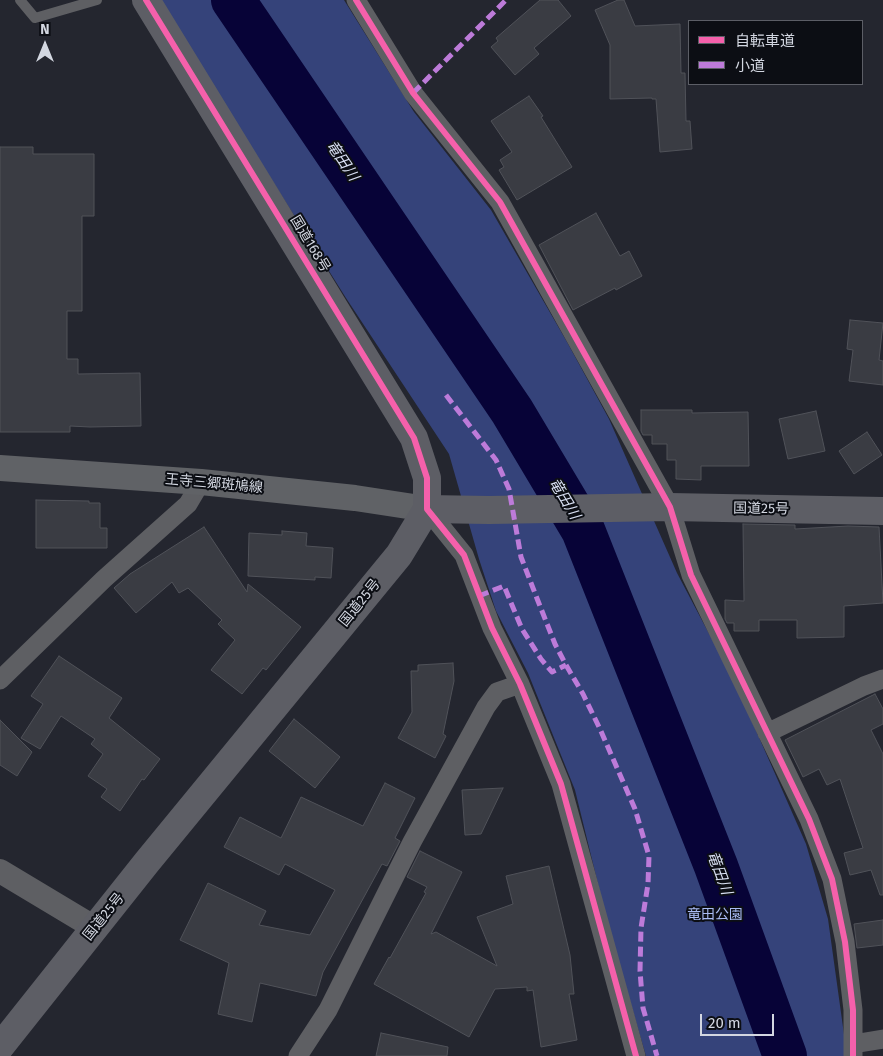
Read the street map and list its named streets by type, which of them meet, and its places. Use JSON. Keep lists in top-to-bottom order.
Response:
{
  "streets": {
    "highway": ["国道168号", "国道25号"],
    "main road": ["王寺三郷斑鳩線"]
  },
  "crossings": [
    ["国道168号", "王寺三郷斑鳩線"],
    ["国道168号", "国道25号"],
    ["王寺三郷斑鳩線", "国道25号"]
  ],
  "water": ["竜田川"],
  "parks": ["竜田公園"],
  "legend": ["自転車道", "小道"],
  "scale_bar": "20 m",
  "north": "top"
}
